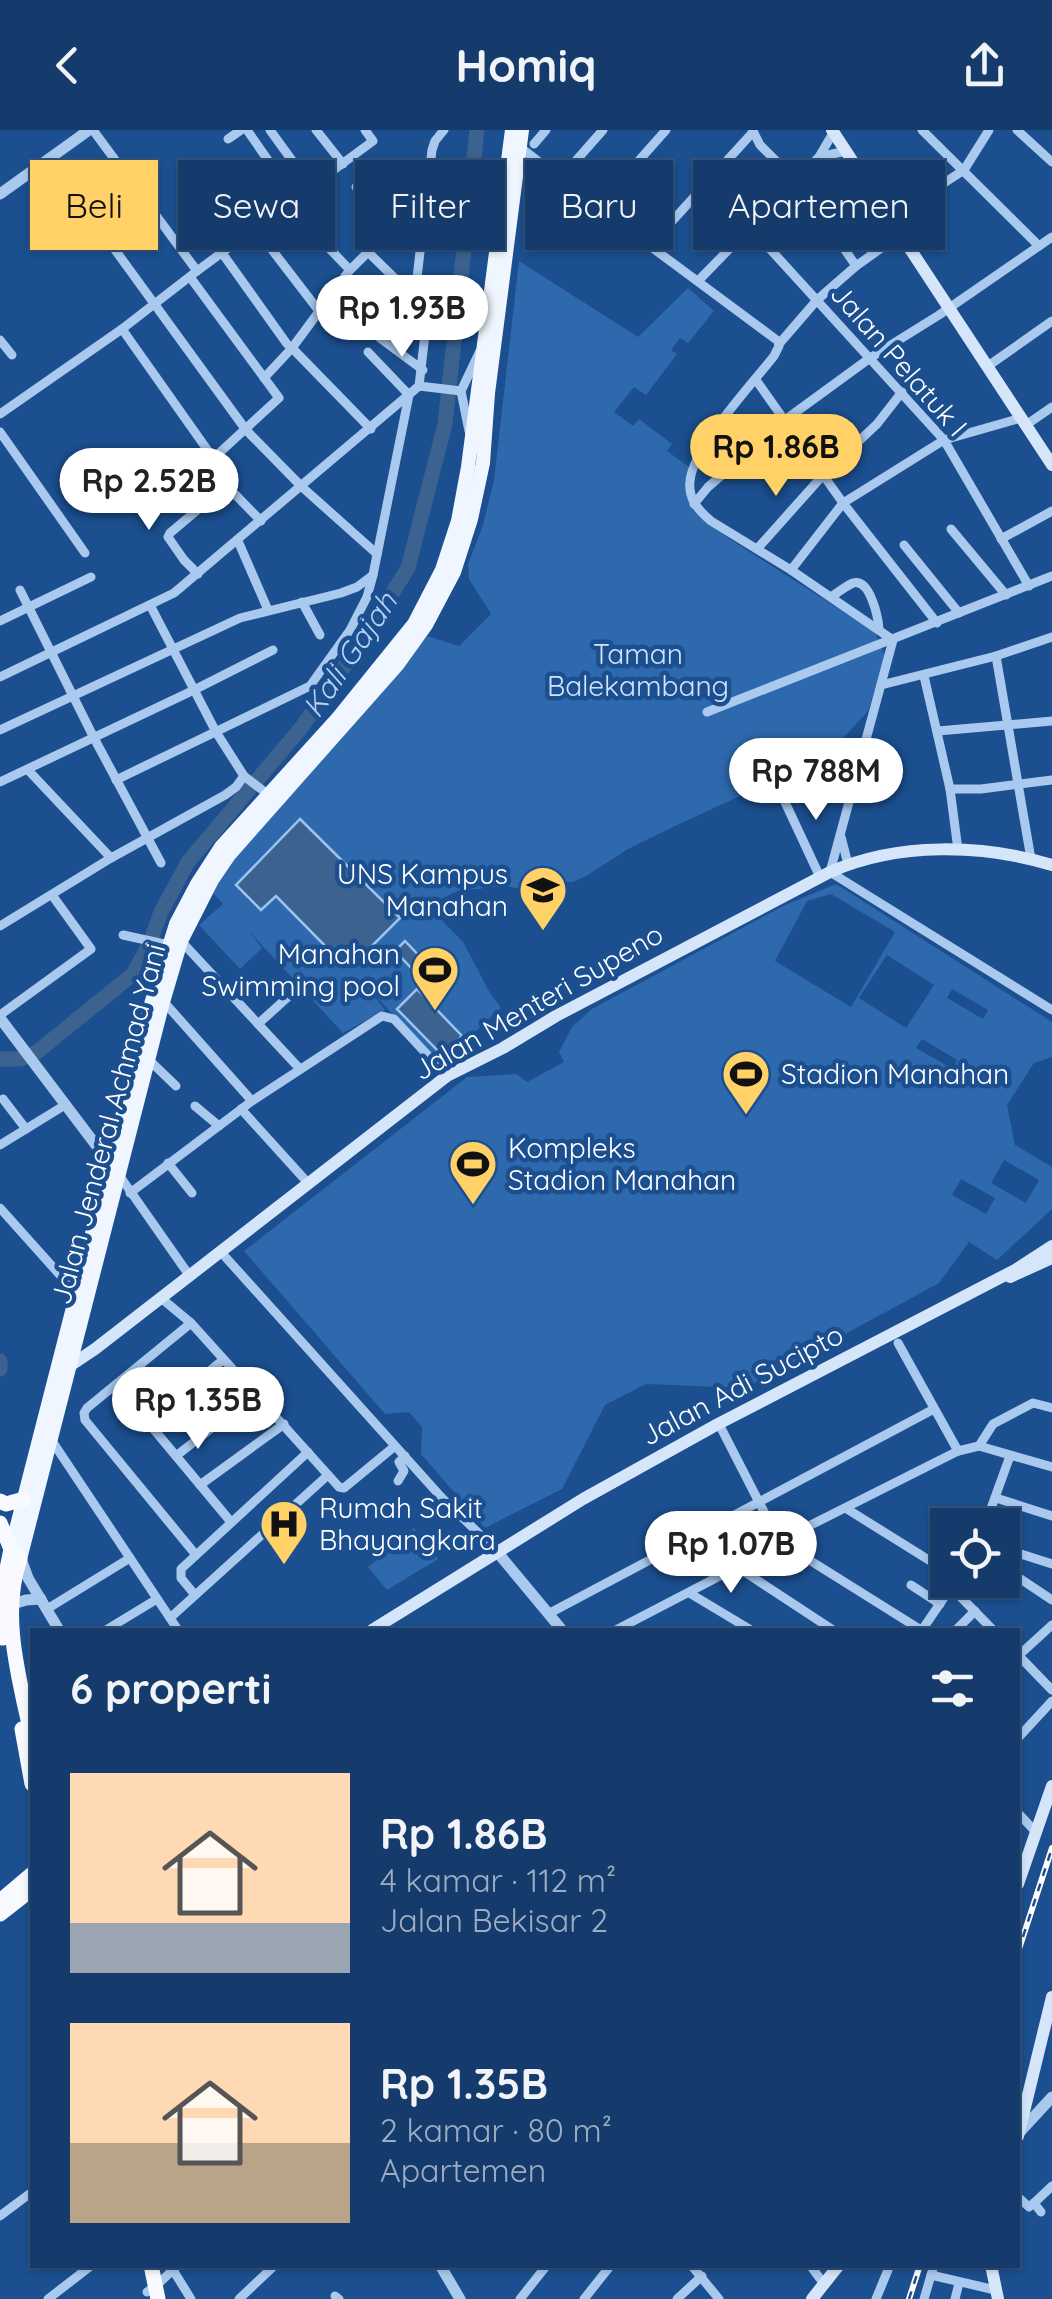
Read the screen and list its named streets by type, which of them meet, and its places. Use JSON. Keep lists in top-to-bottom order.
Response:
{
  "streets": {
    "highway": ["Jalan Jenderal Achmad Yani"],
    "main road": ["Jalan Menteri Supeno", "Jalan Adi Sucipto"],
    "street": ["Jalan Pelatuk I"]
  },
  "crossings": [
    ["Jalan Menteri Supeno", "Jalan Jenderal Achmad Yani"]
  ],
  "water": ["Kali Gajah"],
  "parks": ["Taman Balekambang"],
  "places": {
    "school or university": ["UNS Kampus Manahan"],
    "sports": ["Manahan Swimming pool", "Stadion Manahan", "Kompleks Stadion Manahan"],
    "hospital": ["Rumah Sakit Bhayangkara"]
  },
  "page": {
    "header": "Homiq",
    "chip": [
      "Beli",
      "Sewa",
      "Filter",
      "Baru",
      "Apartemen"
    ],
    "price": [
      "Rp 1.93B",
      "Rp 1.86B",
      "Rp 2.52B",
      "Rp 788M",
      "Rp 1.35B",
      "Rp 1.07B"
    ],
    "heading": "6 properti",
    "list": [
      {
        "name": "Rp 1.86B",
        "note": "4 kamar · 112 m² · Jalan Bekisar 2"
      },
      {
        "name": "Rp 1.35B",
        "note": "2 kamar · 80 m² · Apartemen"
      }
    ]
  }
}
